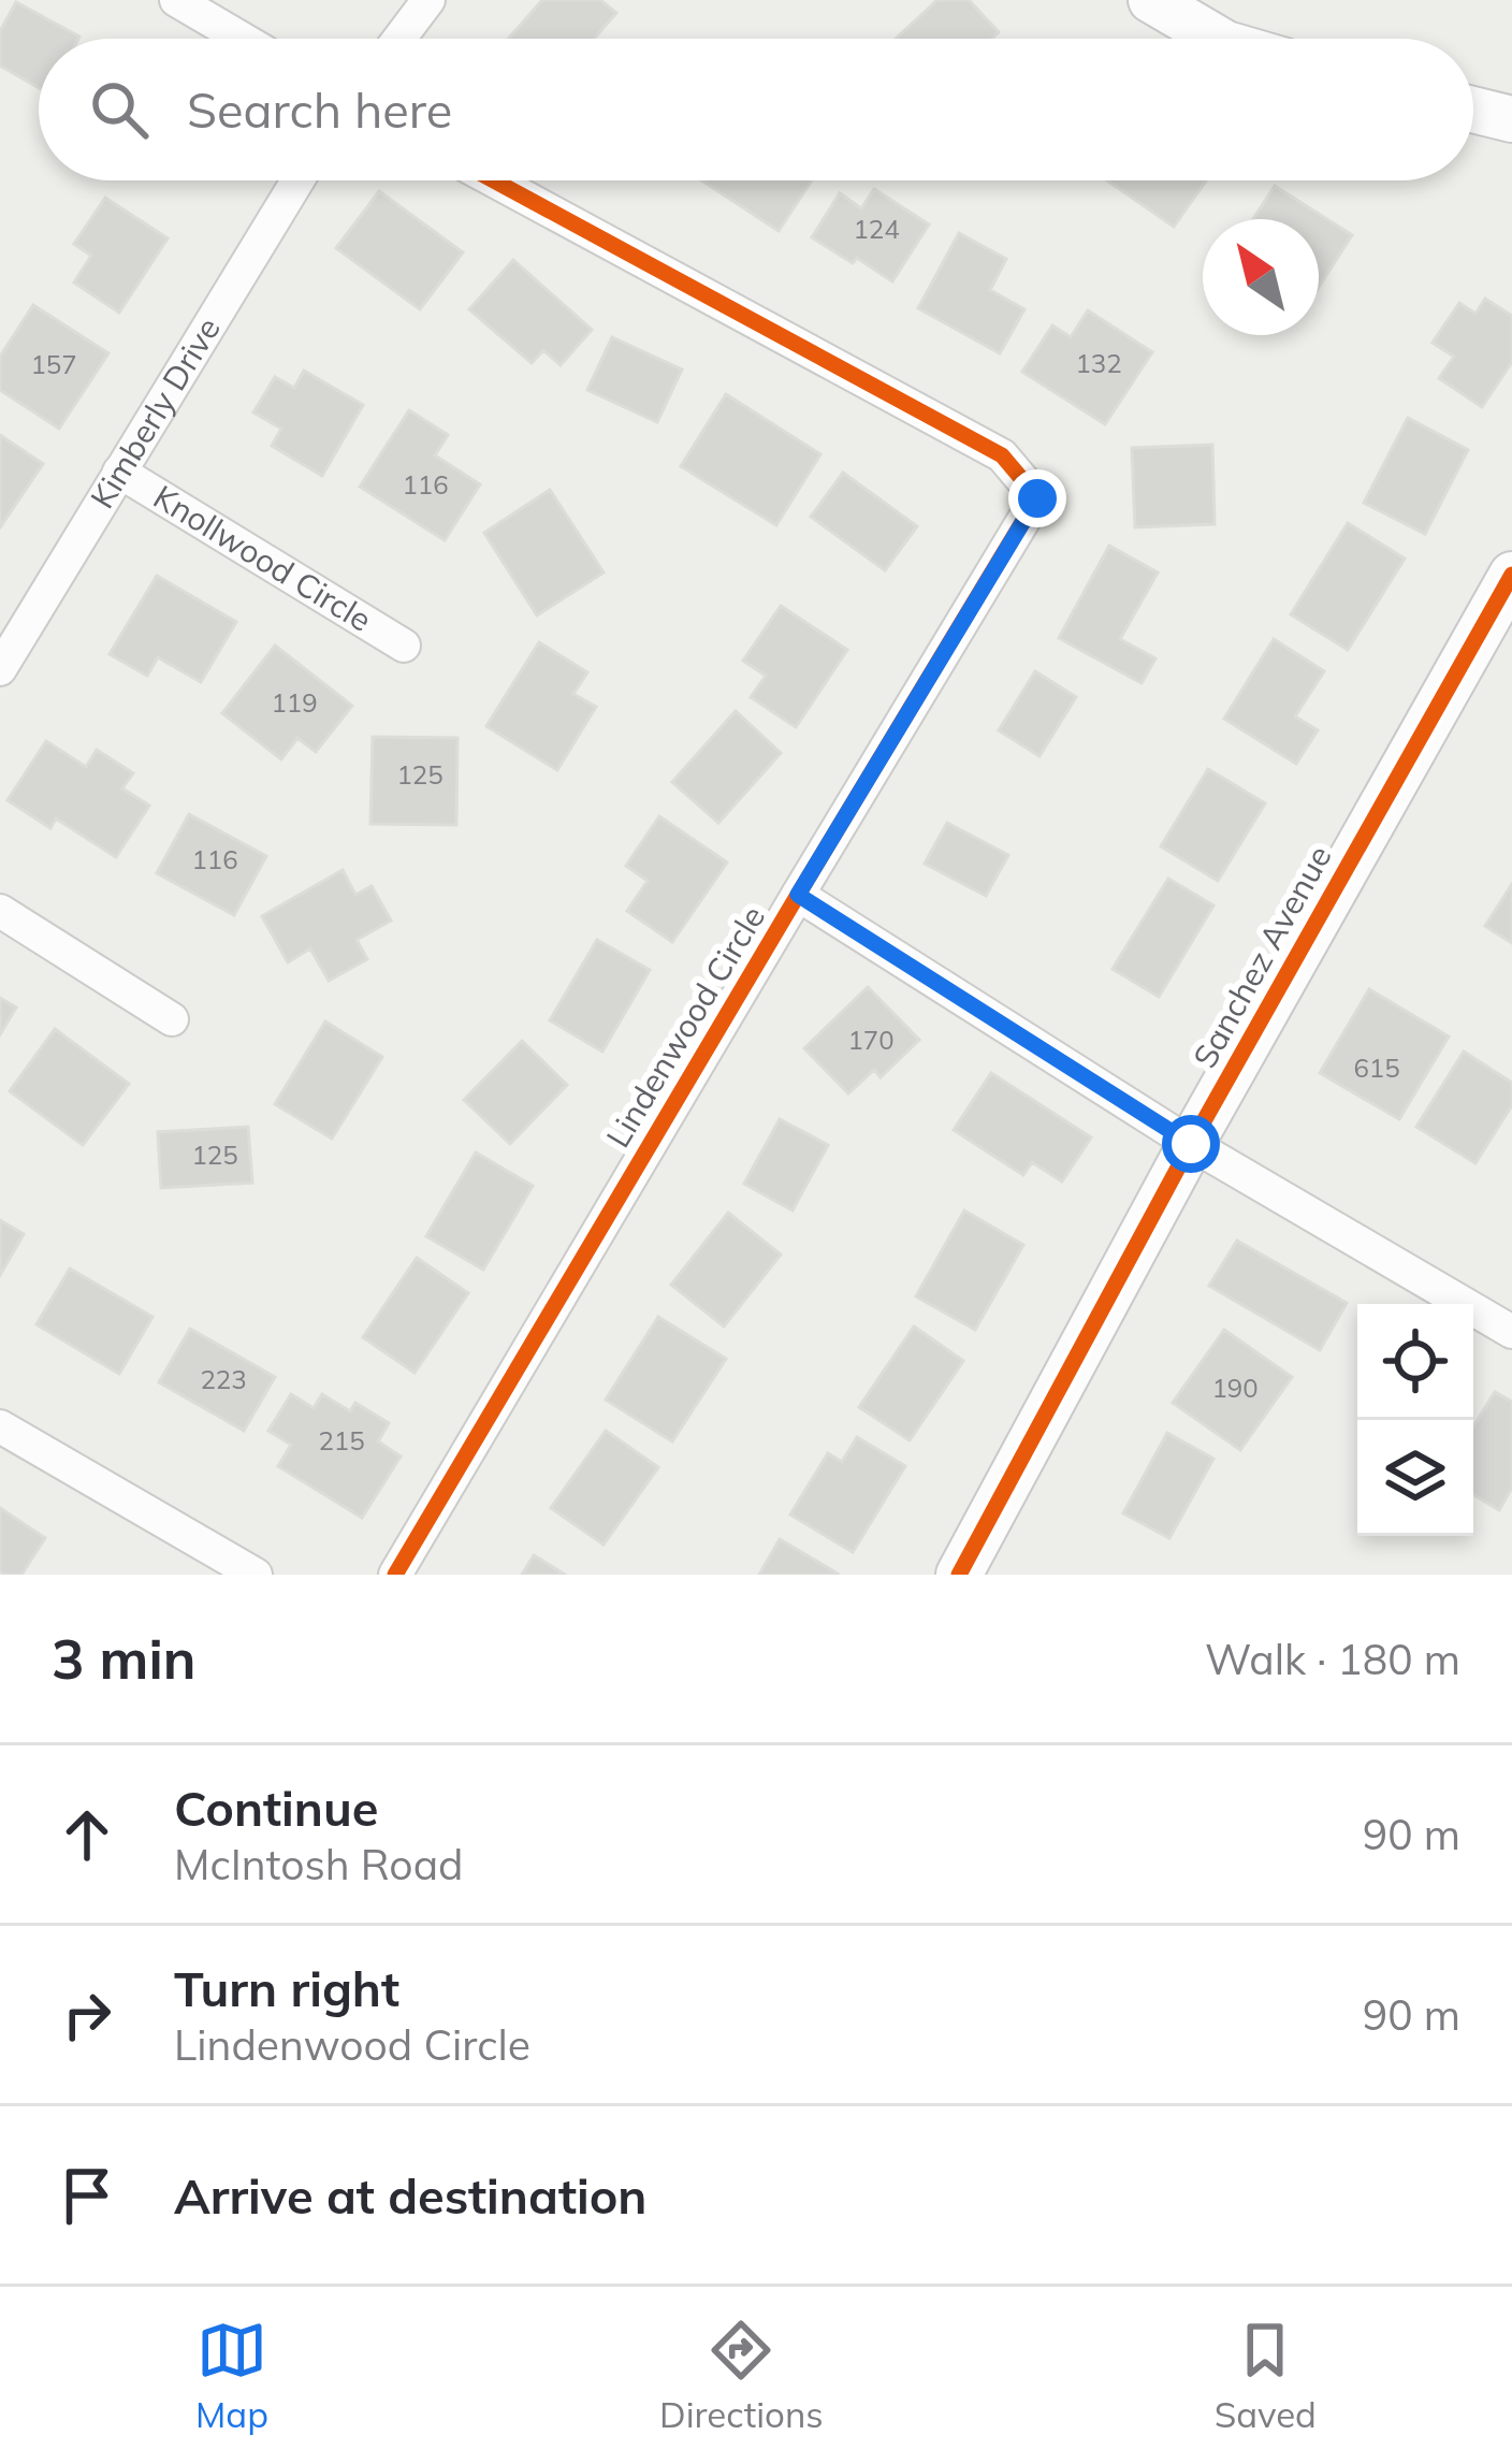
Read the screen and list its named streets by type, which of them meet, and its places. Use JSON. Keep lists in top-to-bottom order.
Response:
{
  "streets": {
    "street": [
      "Kimberly Drive",
      "Knollwood Circle",
      "Sanchez Avenue",
      "Lindenwood Circle"
    ]
  },
  "crossings": [
    ["Kimberly Drive", "Knollwood Circle"]
  ],
  "house_numbers": [
    "124",
    "132",
    "157",
    "116",
    "119",
    "125",
    "116",
    "170",
    "615",
    "125",
    "223",
    "190",
    "215"
  ],
  "north": "top left",
  "page": {
    "search": "Search here",
    "heading": ["3 min", "Walk · 180 m"],
    "list": [
      ["Continue", "McIntosh Road", "90 m"],
      ["Turn right", "Lindenwood Circle", "90 m"],
      "Arrive at destination"
    ],
    "nav": ["Map", "Directions", "Saved"]
  }
}
